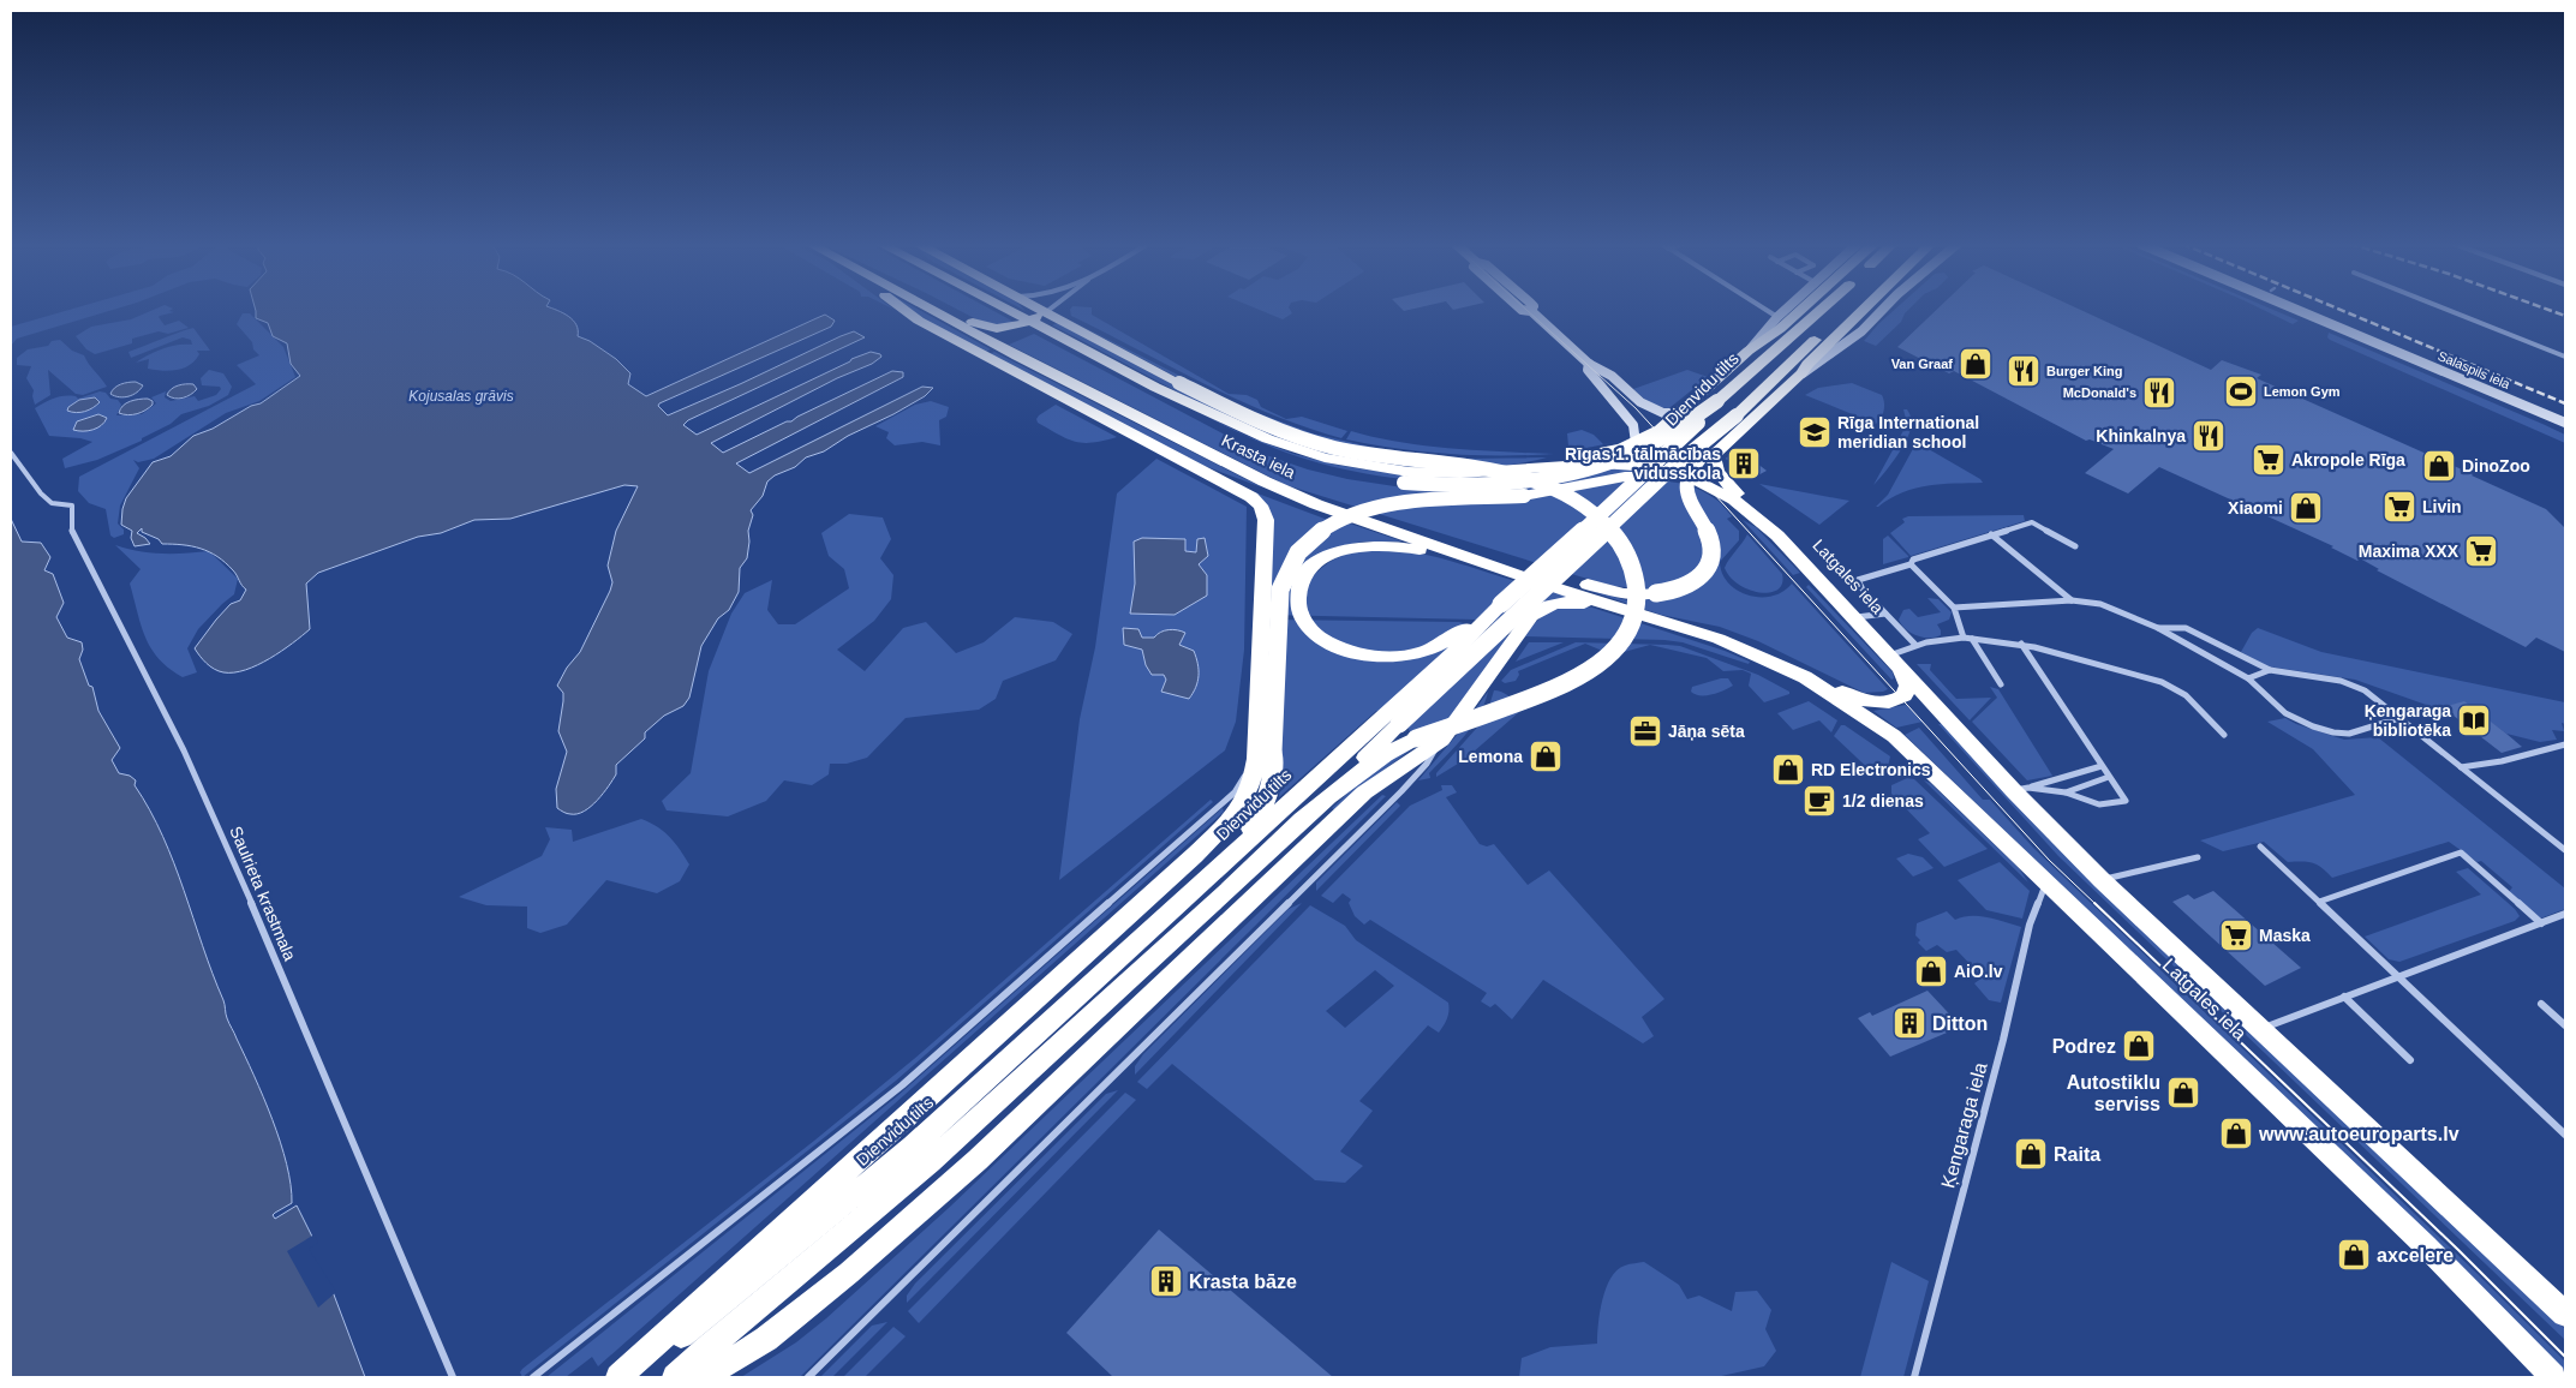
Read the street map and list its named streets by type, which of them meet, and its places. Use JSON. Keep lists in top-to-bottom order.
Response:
{
  "streets": {
    "highway": ["Dienvidu tilts", "Krasta iela", "Latgales iela"],
    "street": ["Salaspils iela", "Saulrieta krastmala", "Ķengaraga iela"]
  },
  "crossings": [
    ["Krasta iela", "Latgales iela"],
    ["Latgales iela", "Ķengaraga iela"]
  ],
  "water": ["Kojusalas grāvis"],
  "places": {
    "shop": [
      "Van Graaf",
      "DinoZoo",
      "Xiaomi",
      "Lemona",
      "RD Electronics",
      "AiO.lv",
      "Podrez",
      "Autostiklu serviss",
      "www.autoeuroparts.lv",
      "Raita",
      "axcelere"
    ],
    "restaurant": ["Burger King", "McDonald's", "Khinkalnya"],
    "sports": ["Lemon Gym"],
    "school or university": ["Rīga International meridian school"],
    "supermarket": [
      "Akropole Rīga",
      "Livin",
      "Maxima XXX",
      "Maska"
    ],
    "building": ["Rīgas 1. tālmācības vidusskola", "Ditton", "Krasta bāze"],
    "library": ["Ķengaraga bibliotēka"],
    "office": ["Jāņa sēta"],
    "cafe": ["1/2 dienas"]
  }
}
